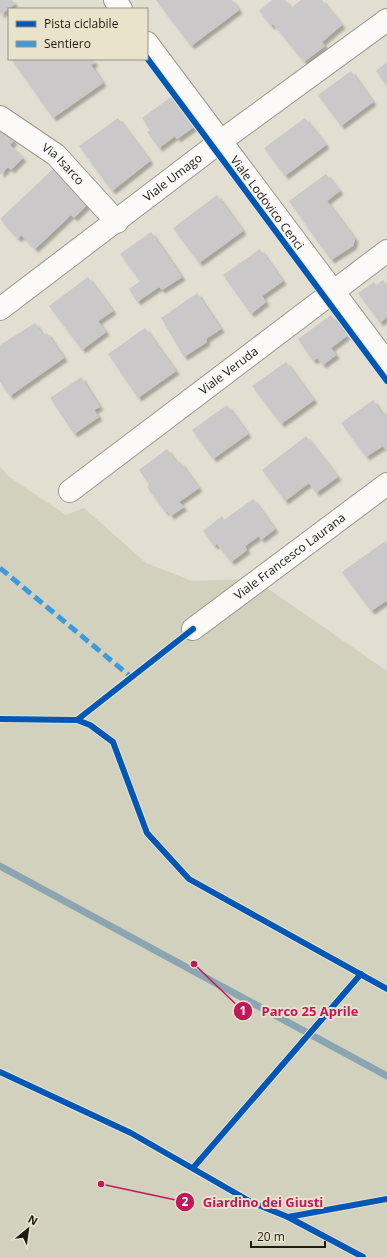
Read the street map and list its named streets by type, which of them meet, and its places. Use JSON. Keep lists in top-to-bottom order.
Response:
{
  "streets": {
    "street": [
      "Via Isarco",
      "Viale Umago",
      "Viale Lodovico Cenci",
      "Viale Veruda",
      "Viale Francesco Laurana"
    ]
  },
  "crossings": [
    ["Via Isarco", "Viale Umago"],
    ["Viale Umago", "Viale Lodovico Cenci"],
    ["Viale Lodovico Cenci", "Viale Veruda"]
  ],
  "places": ["Parco 25 Aprile", "Giardino dei Giusti"],
  "legend": ["Pista ciclabile", "Sentiero"],
  "scale_bar": "20 m",
  "north": "top right"
}
